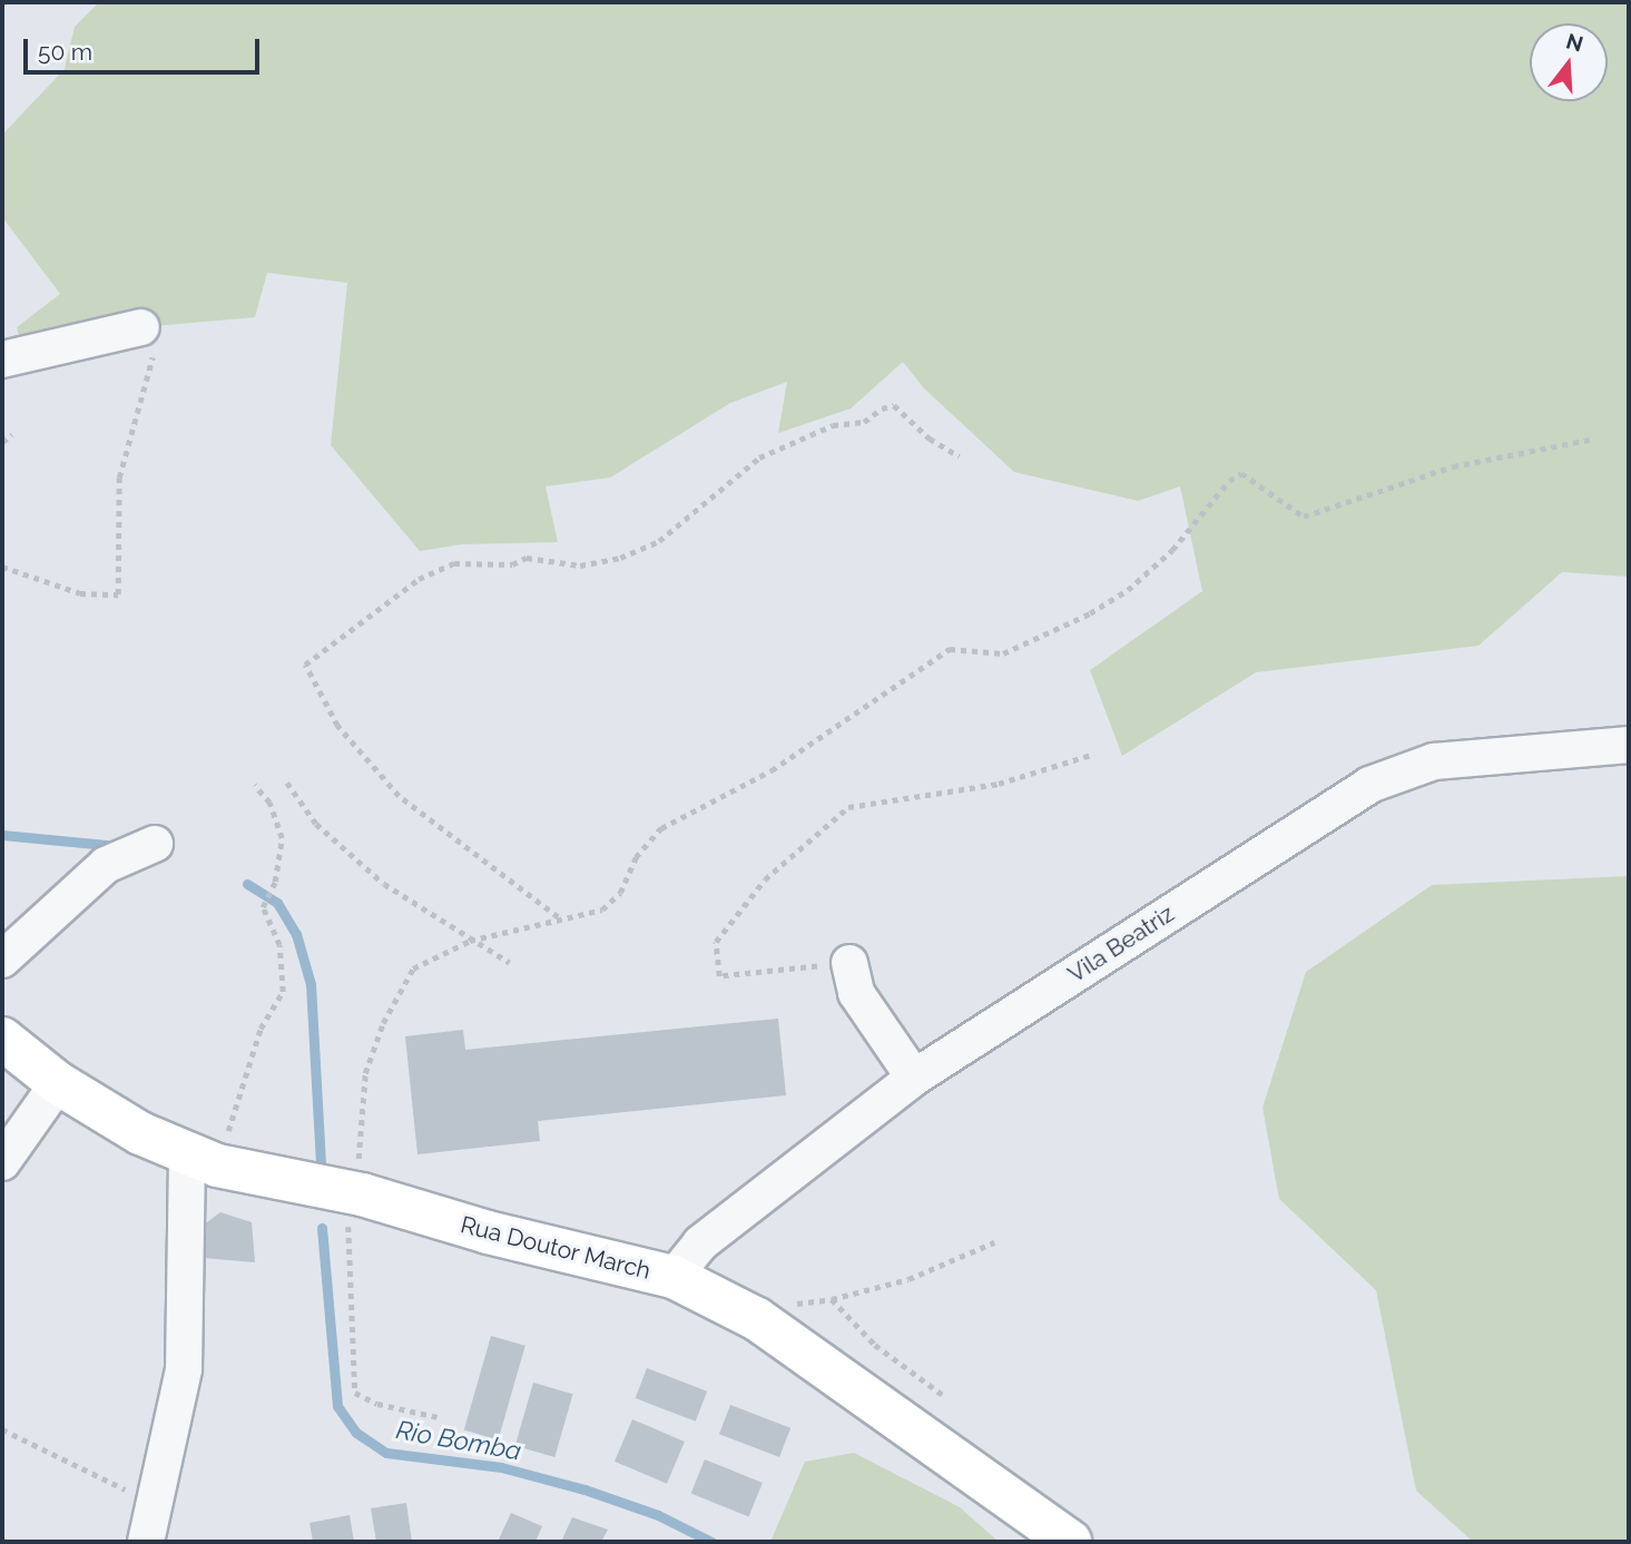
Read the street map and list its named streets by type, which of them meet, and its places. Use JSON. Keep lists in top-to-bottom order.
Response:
{
  "streets": {
    "main road": ["Rua Doutor March"],
    "street": ["Vila Beatriz"]
  },
  "crossings": [
    ["Vila Beatriz", "Rua Doutor March"]
  ],
  "water": ["Rio Bomba"],
  "scale_bar": "50 m",
  "north": "top"
}
